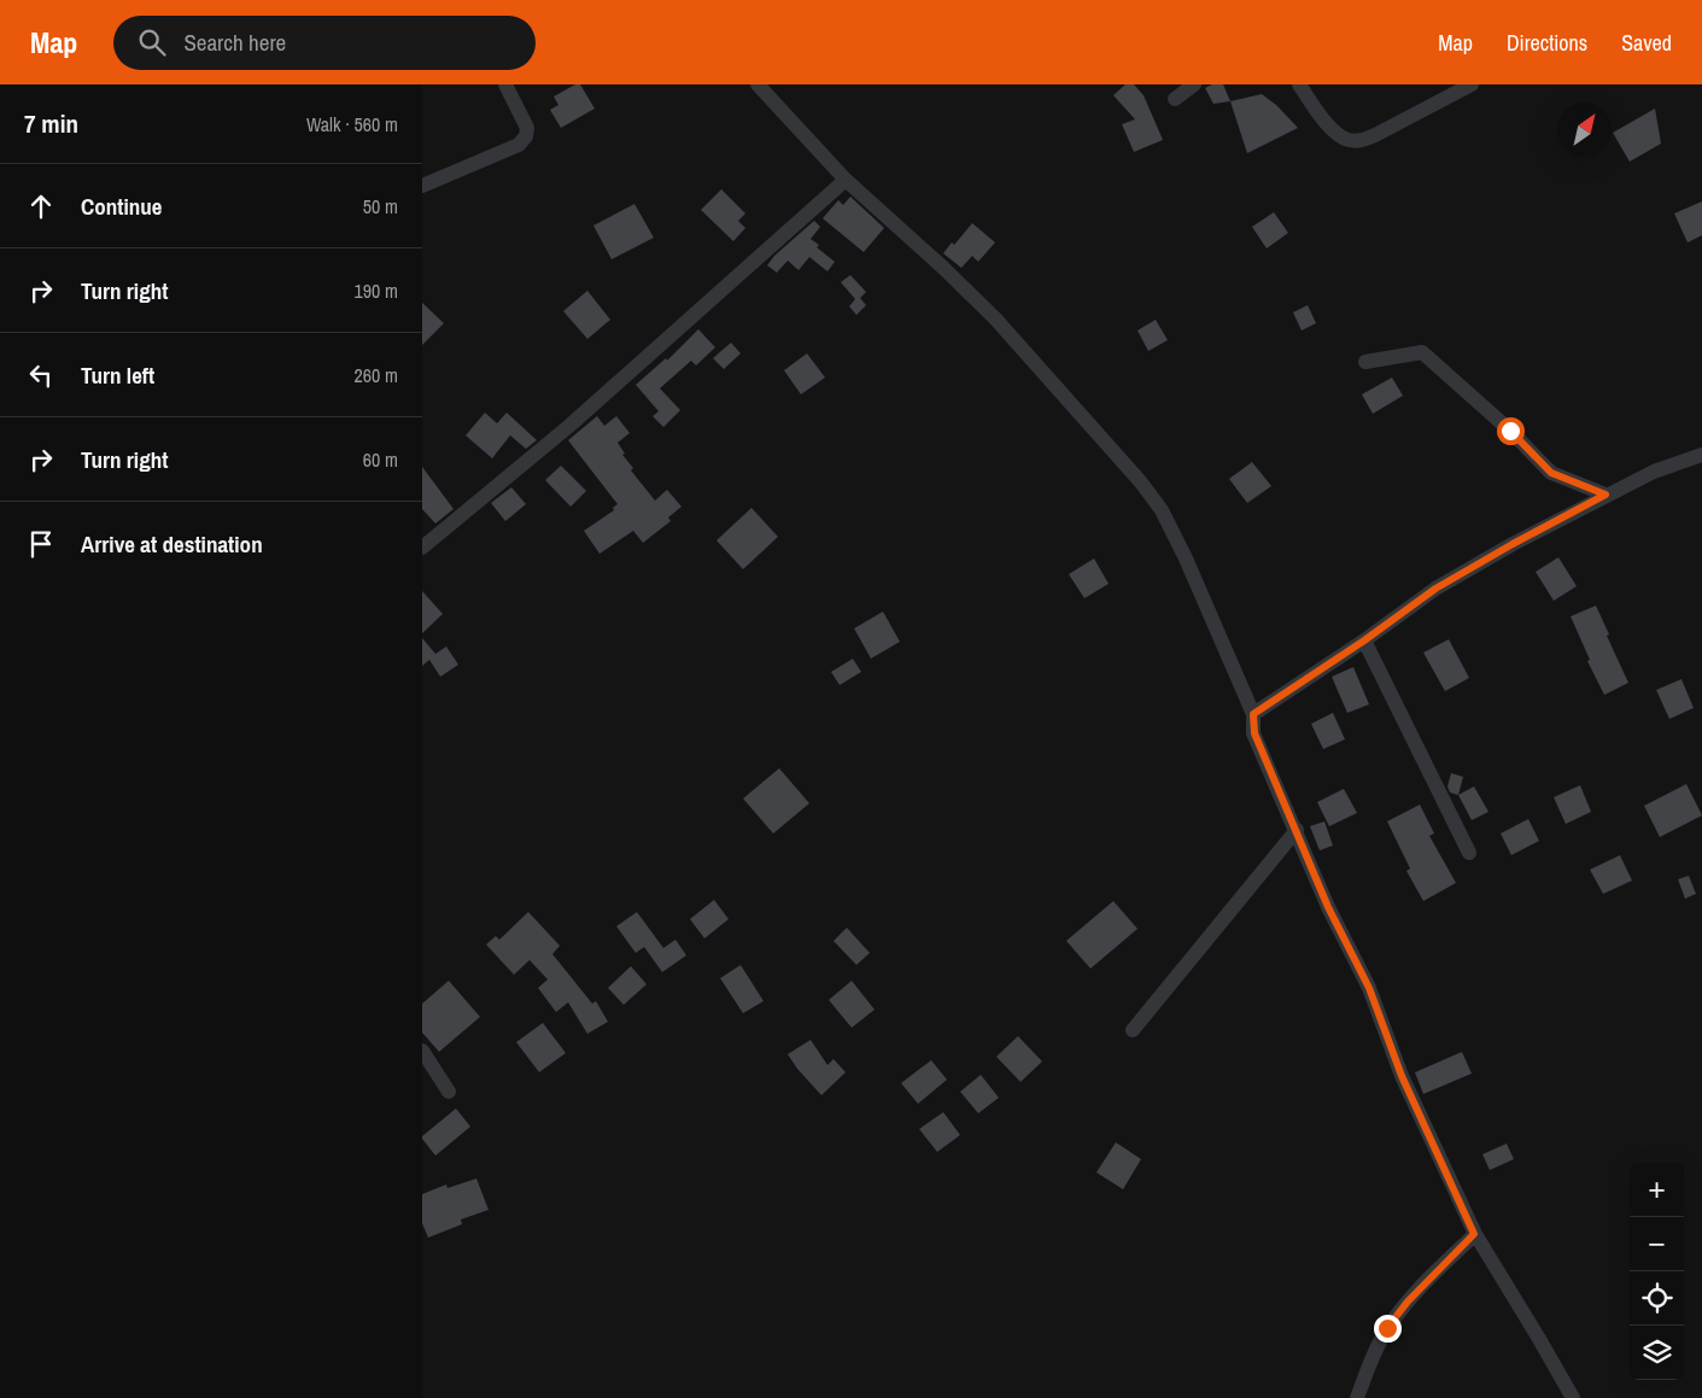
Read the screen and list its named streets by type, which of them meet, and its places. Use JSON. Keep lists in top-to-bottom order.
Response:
{
  "north": "top right",
  "page": {
    "header": "Map",
    "search": "Search here",
    "nav": ["Map", "Directions", "Saved"],
    "heading": ["7 min", "Walk · 560 m"],
    "list": [
      ["Continue", "50 m"],
      ["Turn right", "190 m"],
      ["Turn left", "260 m"],
      ["Turn right", "60 m"],
      "Arrive at destination"
    ],
    "map_buttons": ["+", "−"]
  }
}
